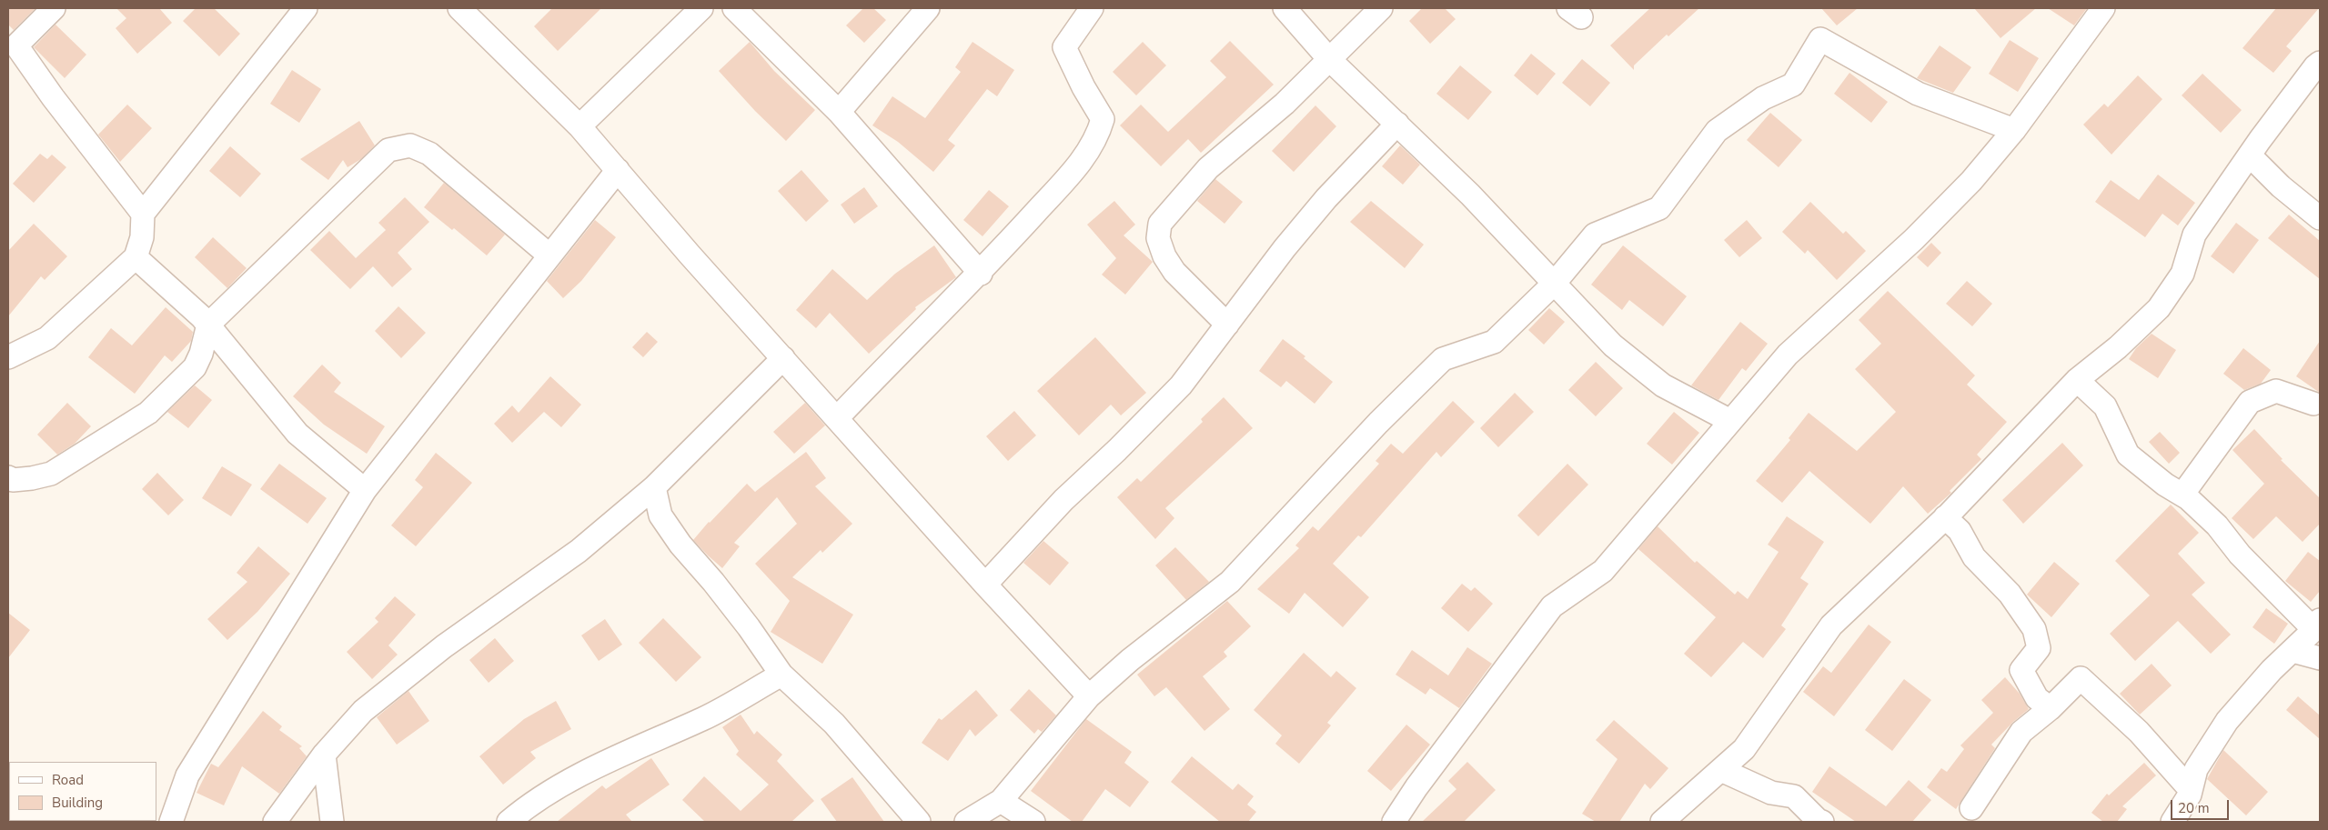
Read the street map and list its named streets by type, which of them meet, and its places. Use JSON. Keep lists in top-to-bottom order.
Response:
{
  "legend": ["Road", "Building"],
  "scale_bar": "20 m"
}
